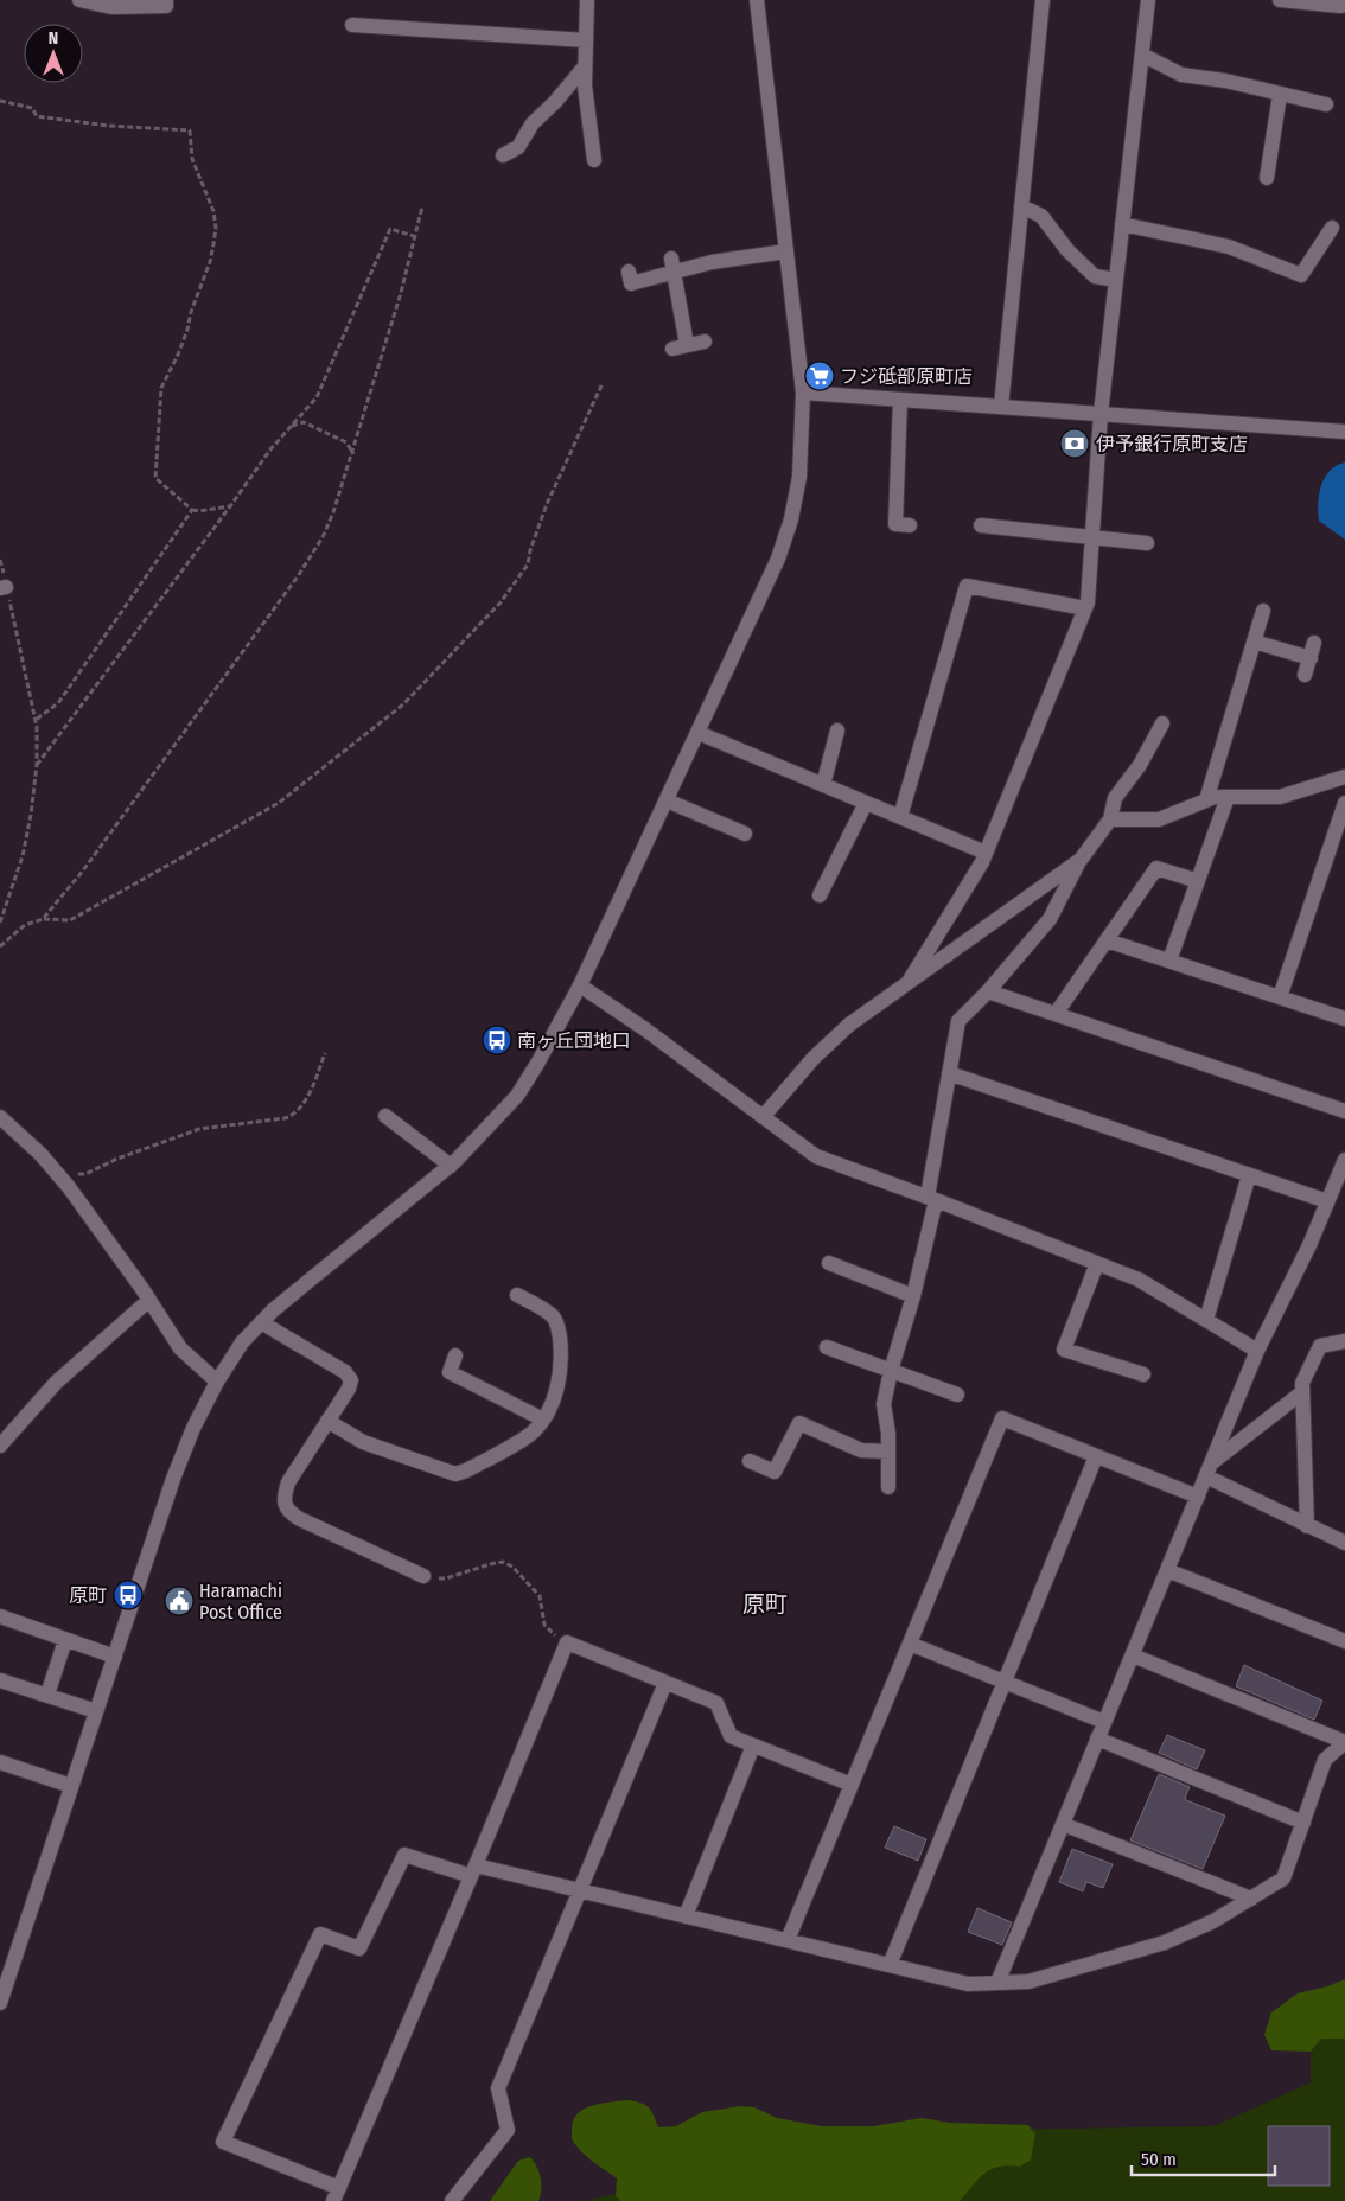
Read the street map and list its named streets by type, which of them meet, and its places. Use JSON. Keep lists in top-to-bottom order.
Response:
{
  "districts": ["原町"],
  "places": {
    "supermarket": ["フジ砥部原町店"],
    "bank": ["伊予銀行原町支店"],
    "bus stop": ["南ヶ丘団地口", "原町"],
    "public building": ["Haramachi Post Office"]
  },
  "scale_bar": "50 m",
  "north": "top"
}
